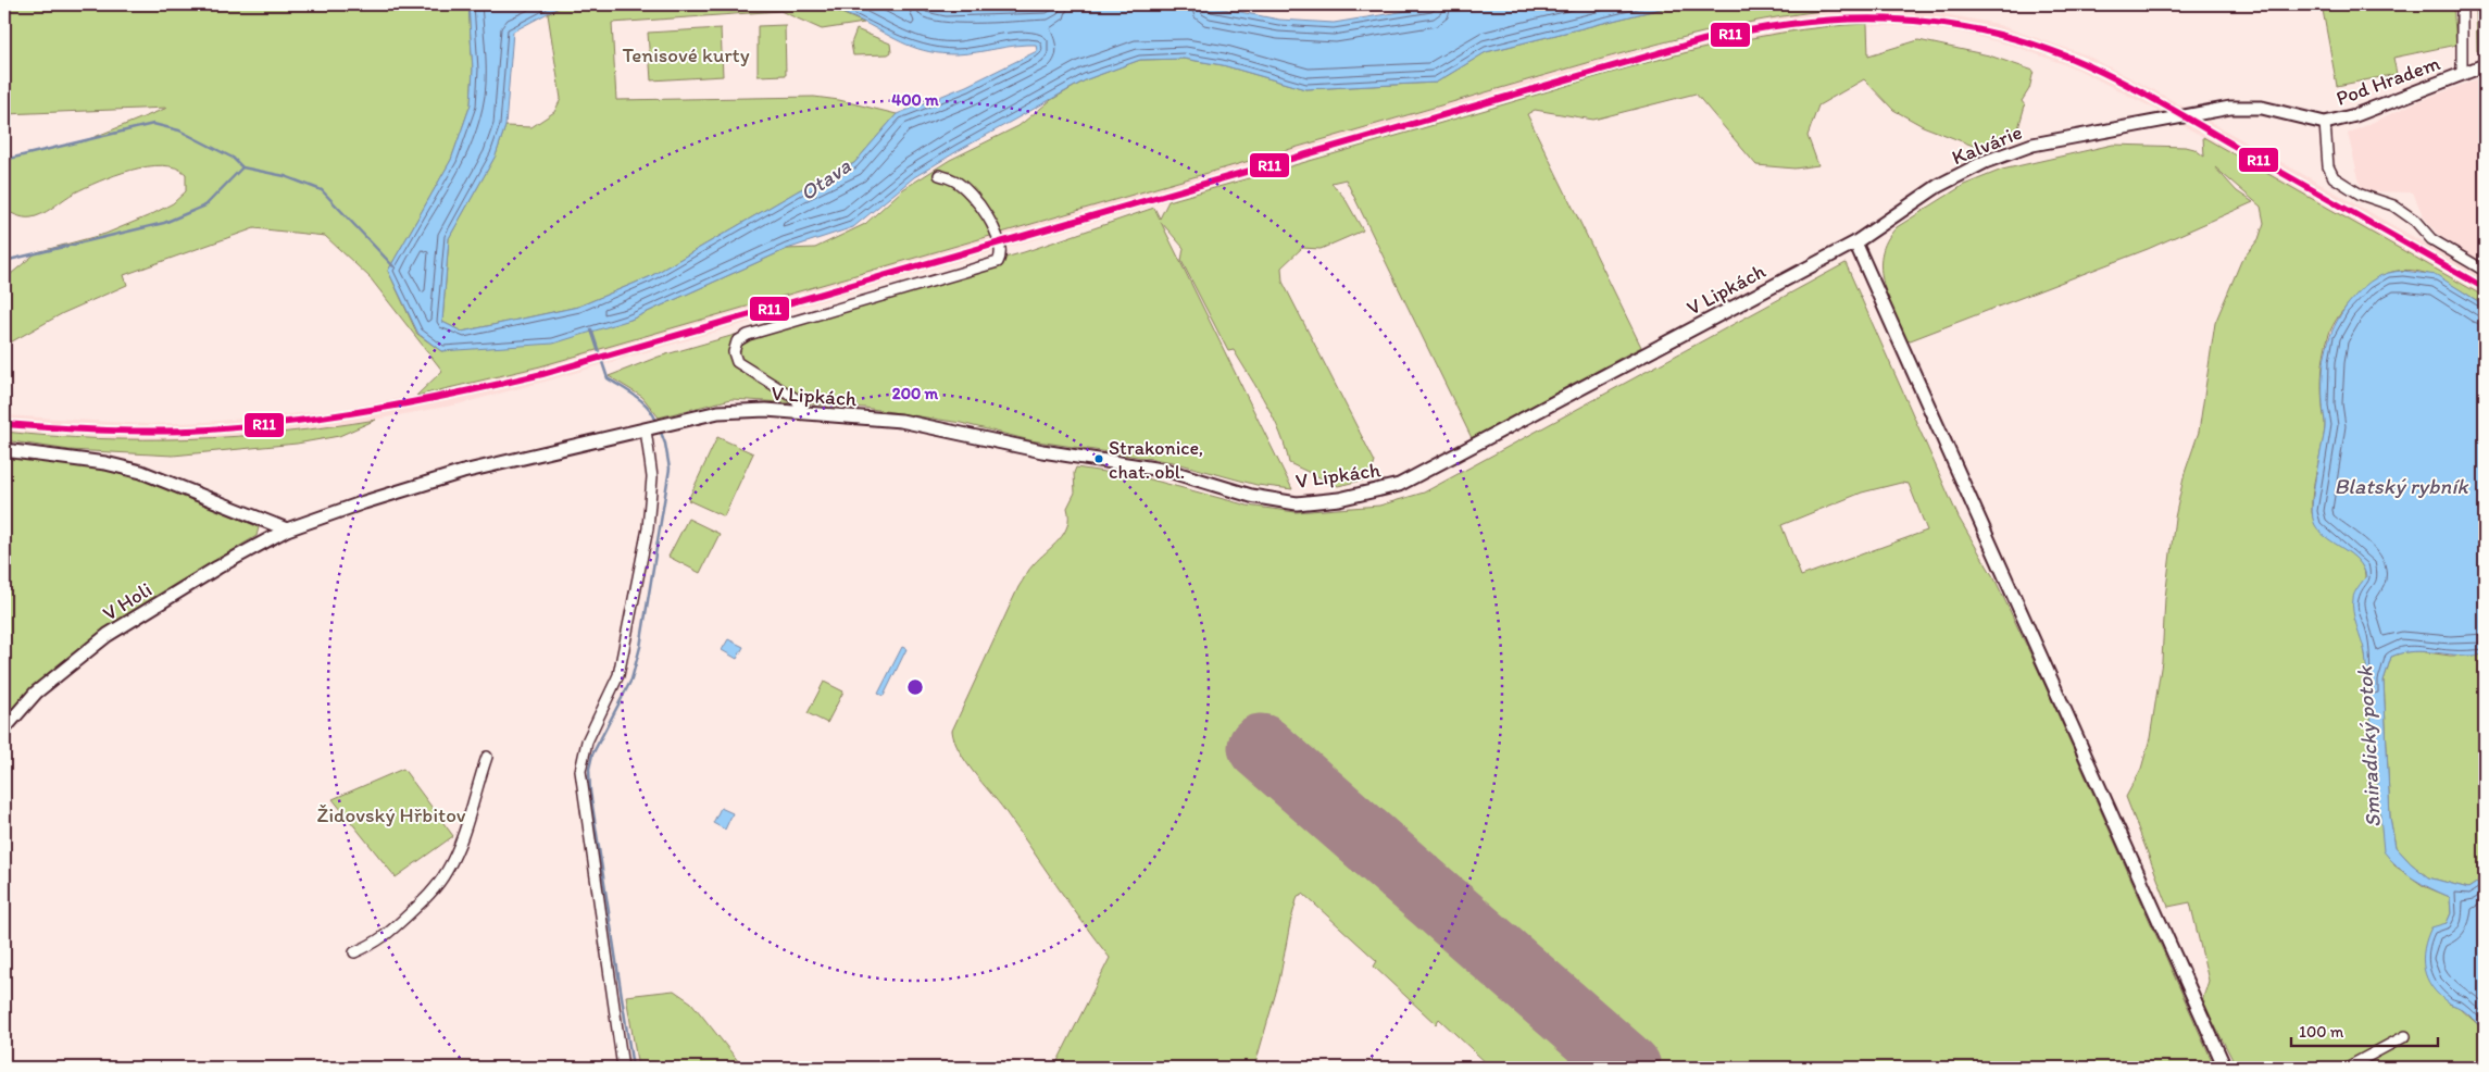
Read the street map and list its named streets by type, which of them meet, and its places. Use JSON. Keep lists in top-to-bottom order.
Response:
{
  "streets": {
    "street": [
      "Pod Hradem",
      "Kalvárie",
      "V Lipkách",
      "V Holi"
    ]
  },
  "crossings": [
    ["Pod Hradem", "Kalvárie"],
    ["Kalvárie", "V Lipkách"],
    ["V Lipkách", "V Holi"]
  ],
  "water": ["Otava", "Blatský rybník", "Smiradický potok"],
  "parks": ["Tenisové kurty", "Židovský Hřbitov"],
  "places": ["Strakonice, chat. obl."],
  "lines": ["transit line R11"],
  "scale_bar": "100 m",
  "rings": ["400 m", "200 m"]
}
